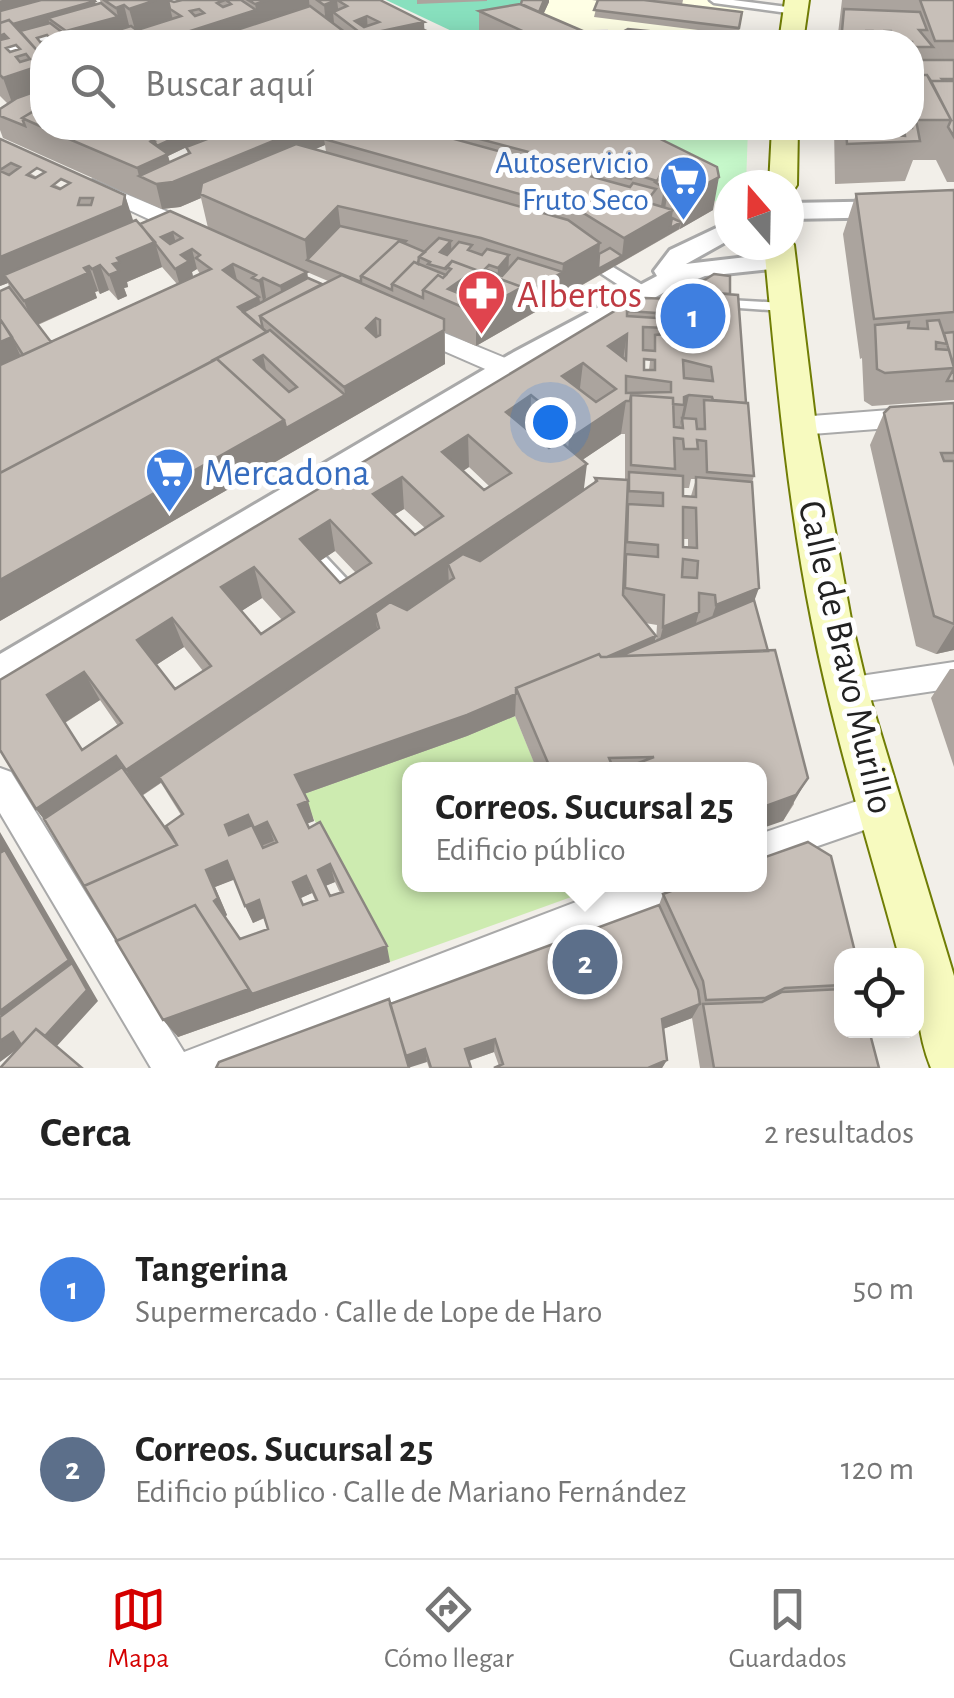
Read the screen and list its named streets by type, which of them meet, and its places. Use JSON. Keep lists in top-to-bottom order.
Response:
{
  "streets": {
    "main road": ["Calle de Bravo Murillo"]
  },
  "places": {
    "supermarket": ["Autoservicio Fruto Seco", "Mercadona"],
    "pharmacy": ["Albertos"]
  },
  "north": "top",
  "page": {
    "search": "Buscar aquí",
    "pins": ["1", "2"],
    "popup": ["Correos. Sucursal 25", "Edificio público"],
    "heading": ["Cerca", "2 resultados"],
    "list": [
      {
        "mark": "1",
        "name": "Tangerina",
        "note": "Supermercado · Calle de Lope de Haro",
        "value": "50 m"
      },
      {
        "mark": "2",
        "name": "Correos. Sucursal 25",
        "note": "Edificio público · Calle de Mariano Fernández",
        "value": "120 m"
      }
    ],
    "nav": ["Mapa", "Cómo llegar", "Guardados"]
  }
}
